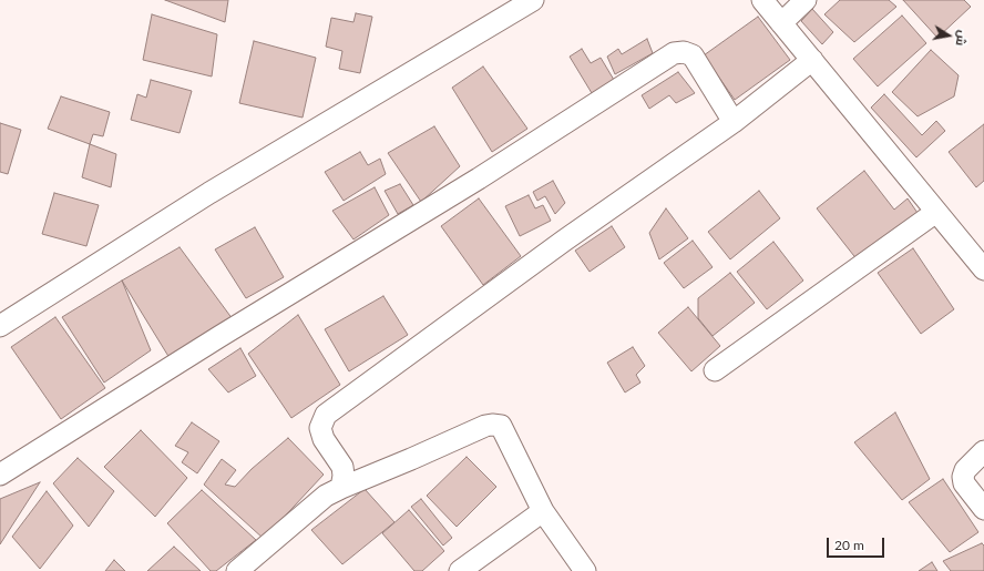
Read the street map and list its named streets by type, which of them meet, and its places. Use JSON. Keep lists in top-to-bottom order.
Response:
{
  "scale_bar": "20 m",
  "north": "right"
}
